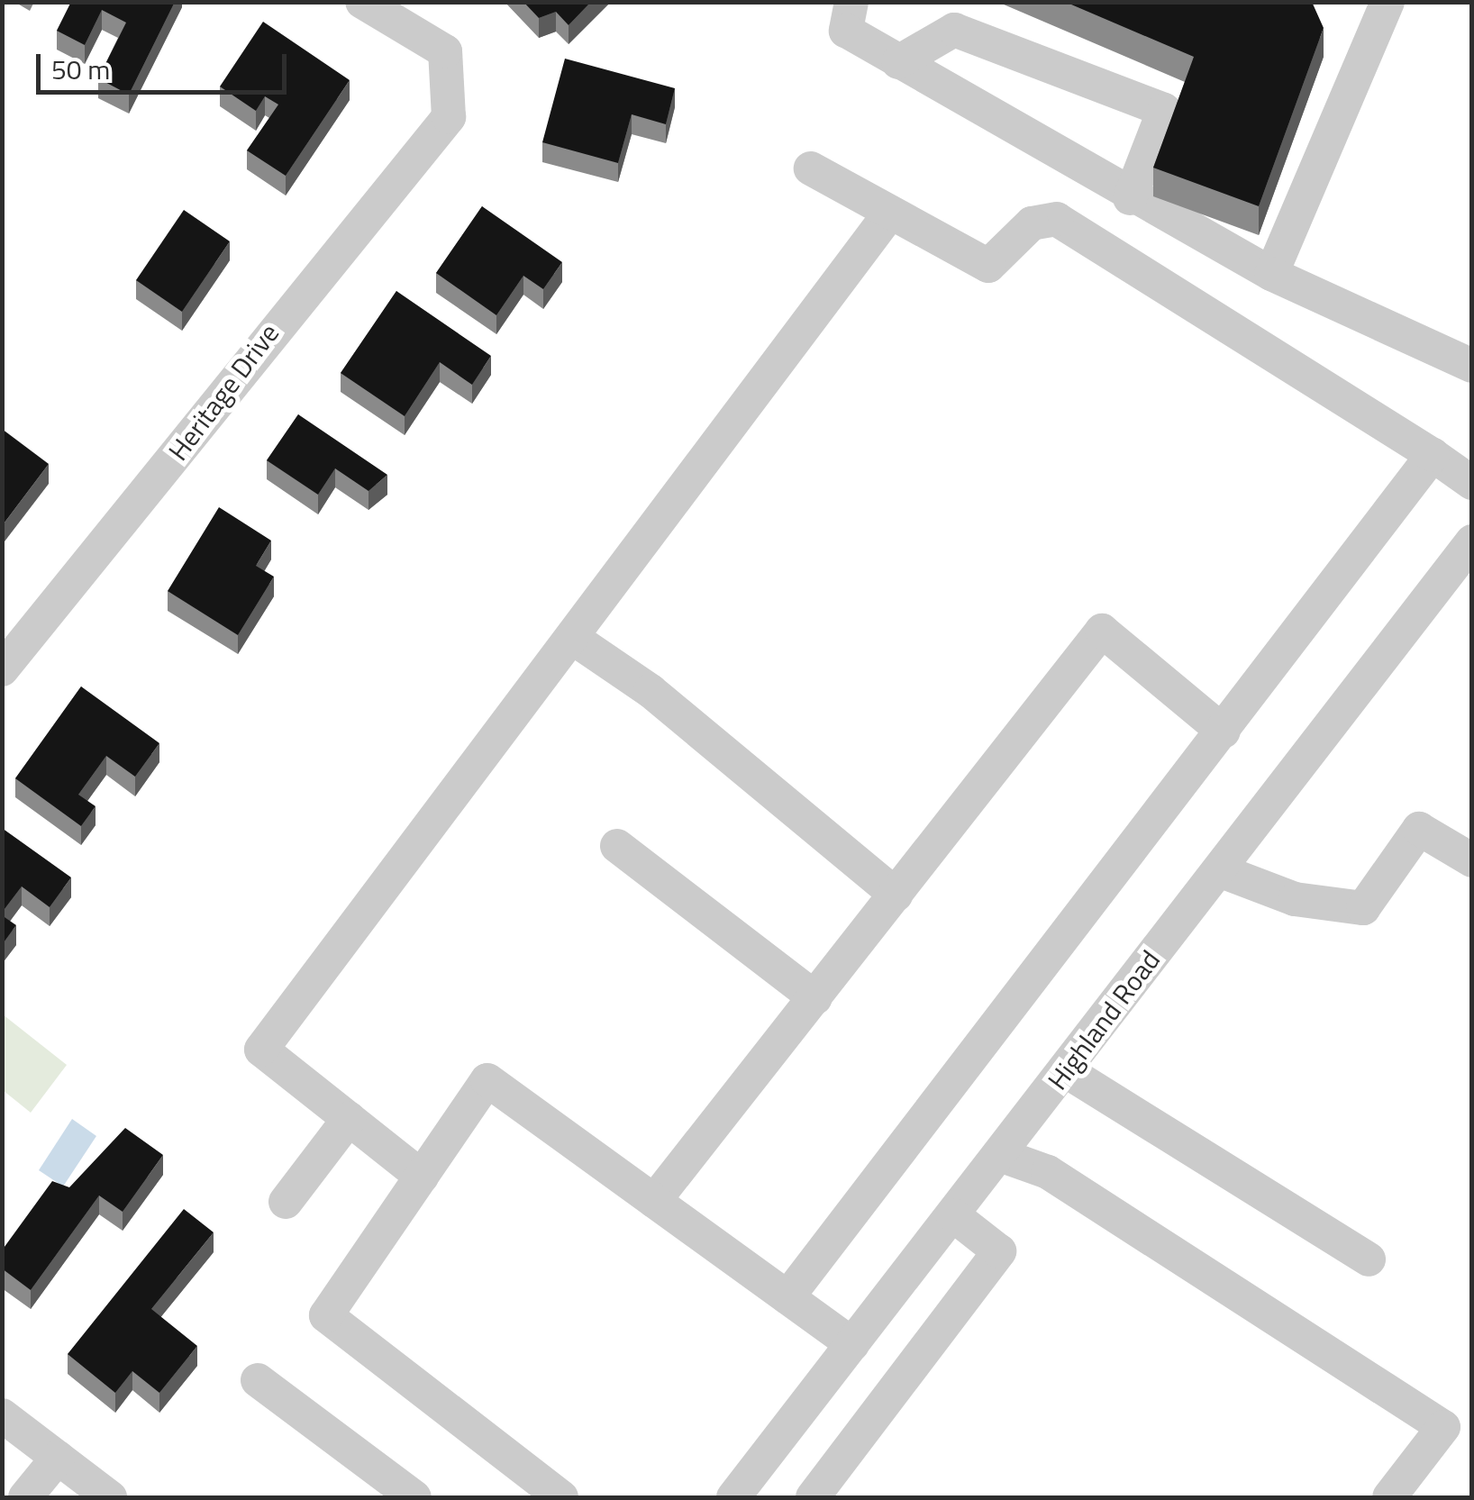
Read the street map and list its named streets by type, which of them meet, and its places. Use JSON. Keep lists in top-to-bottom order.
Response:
{
  "streets": {
    "street": ["Heritage Drive", "Highland Road"]
  },
  "scale_bar": "50 m"
}
